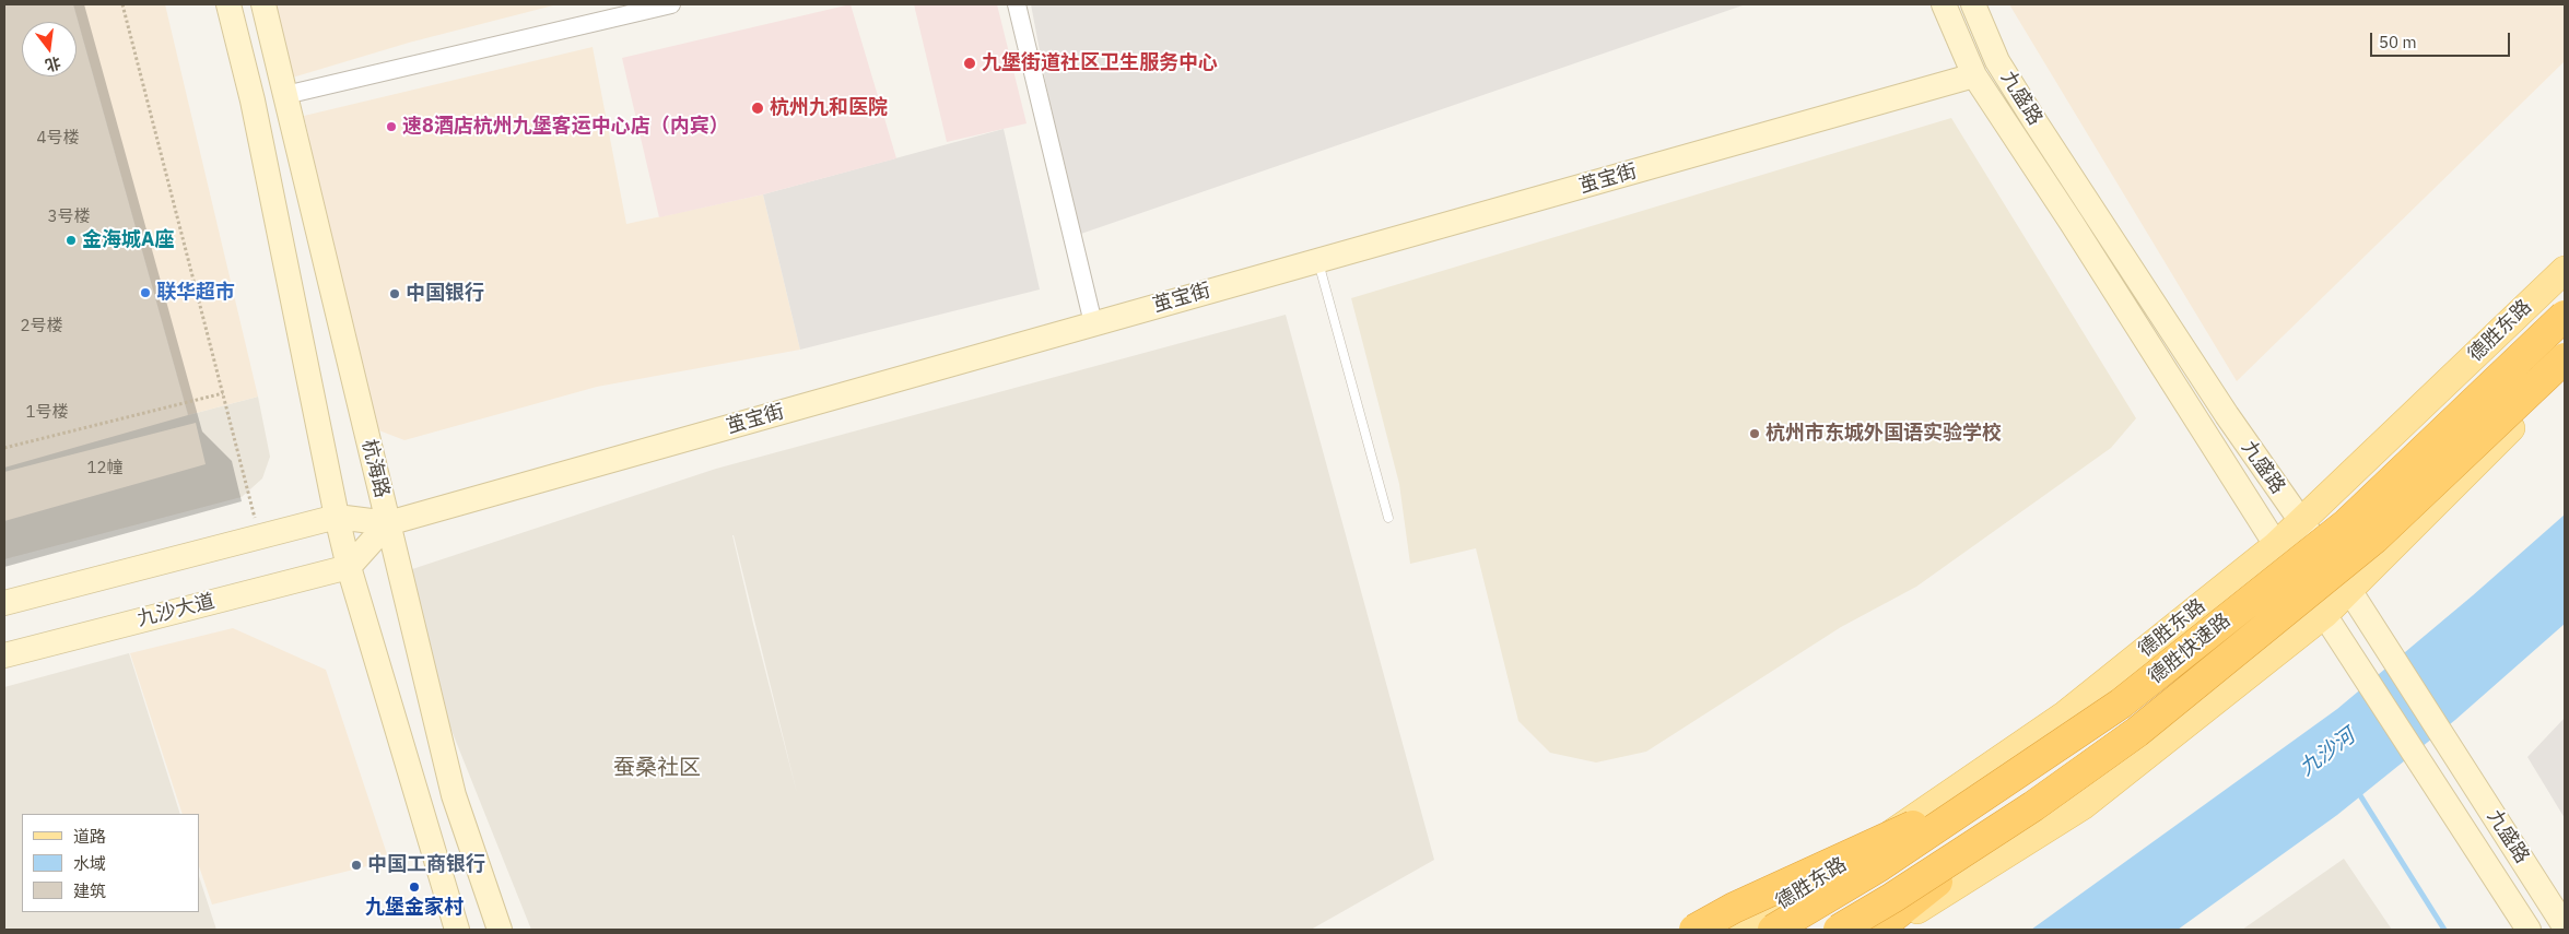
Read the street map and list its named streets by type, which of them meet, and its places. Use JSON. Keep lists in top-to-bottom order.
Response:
{
  "streets": {
    "highway": ["德胜快速路"],
    "main road": ["德胜东路"],
    "street": [
      "九盛路",
      "茧宝街",
      "杭海路",
      "九沙大道"
    ]
  },
  "crossings": [
    ["九盛路", "茧宝街"],
    ["九盛路", "德胜东路"],
    ["茧宝街", "杭海路"]
  ],
  "districts": ["蚕桑社区"],
  "water": ["九沙河"],
  "places": [
    "九堡街道社区卫生服务中心",
    "杭州九和医院",
    "速8酒店杭州九堡客运中心店（内宾）",
    "金海城A座",
    "联华超市",
    "中国银行",
    "杭州市东城外国语实验学校",
    "中国工商银行",
    "九堡金家村"
  ],
  "house_numbers": [
    "4号楼",
    "3号楼",
    "2号楼",
    "1号楼",
    "12幢"
  ],
  "legend": ["道路", "水域", "建筑"],
  "scale_bar": "50 m",
  "north": "bottom"
}
